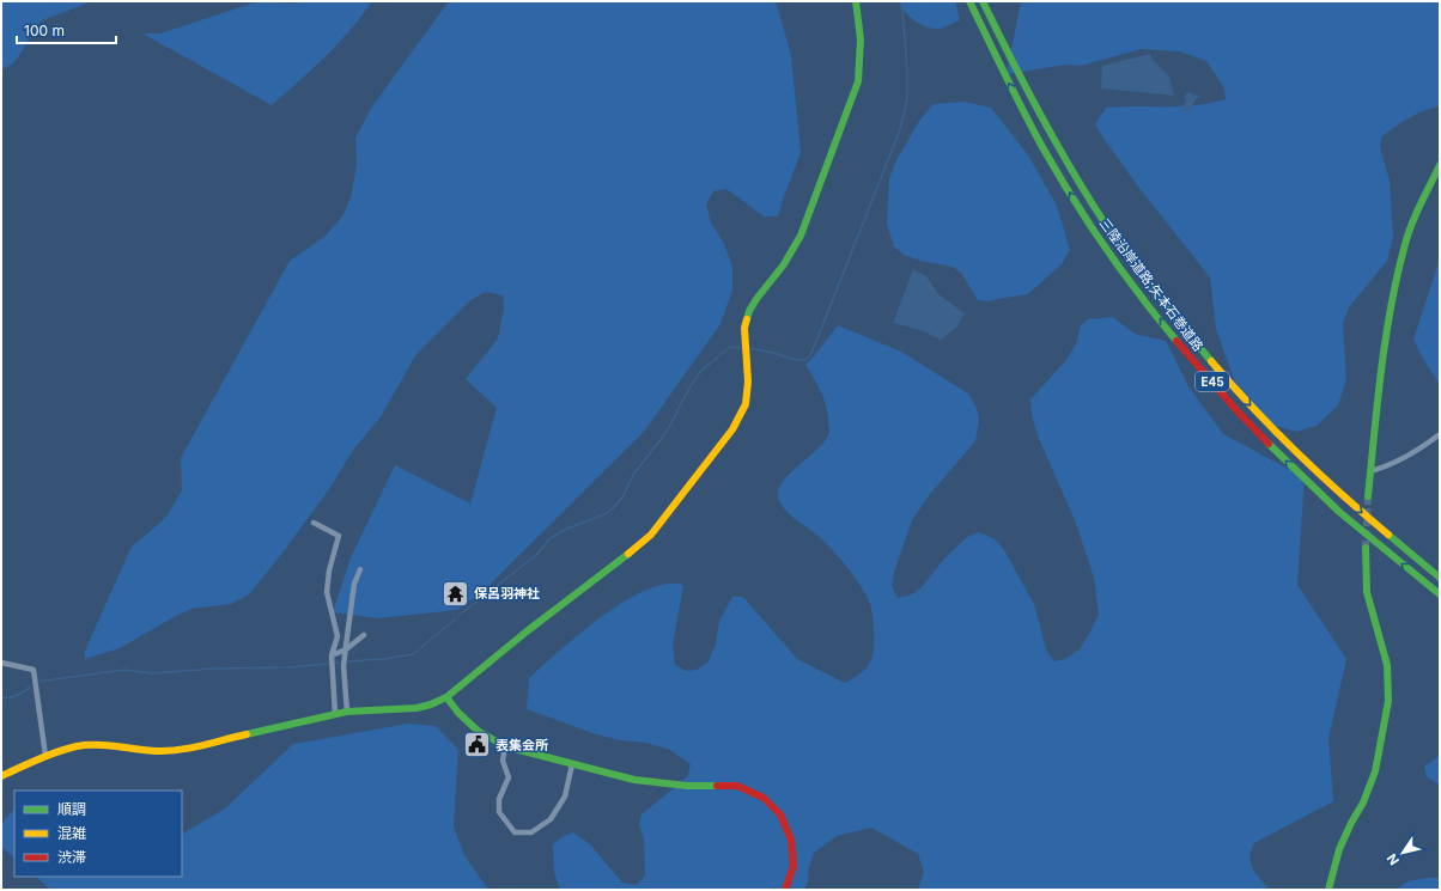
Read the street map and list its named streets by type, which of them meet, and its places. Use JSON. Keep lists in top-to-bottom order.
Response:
{
  "streets": {
    "main road": ["三陸沿岸道路;矢本石巻道路", "E45"]
  },
  "places": {
    "temple": ["保呂羽神社"],
    "public building": ["表集会所"]
  },
  "legend": ["順調", "混雑", "渋滞"],
  "scale_bar": "100 m",
  "north": "bottom left"
}
